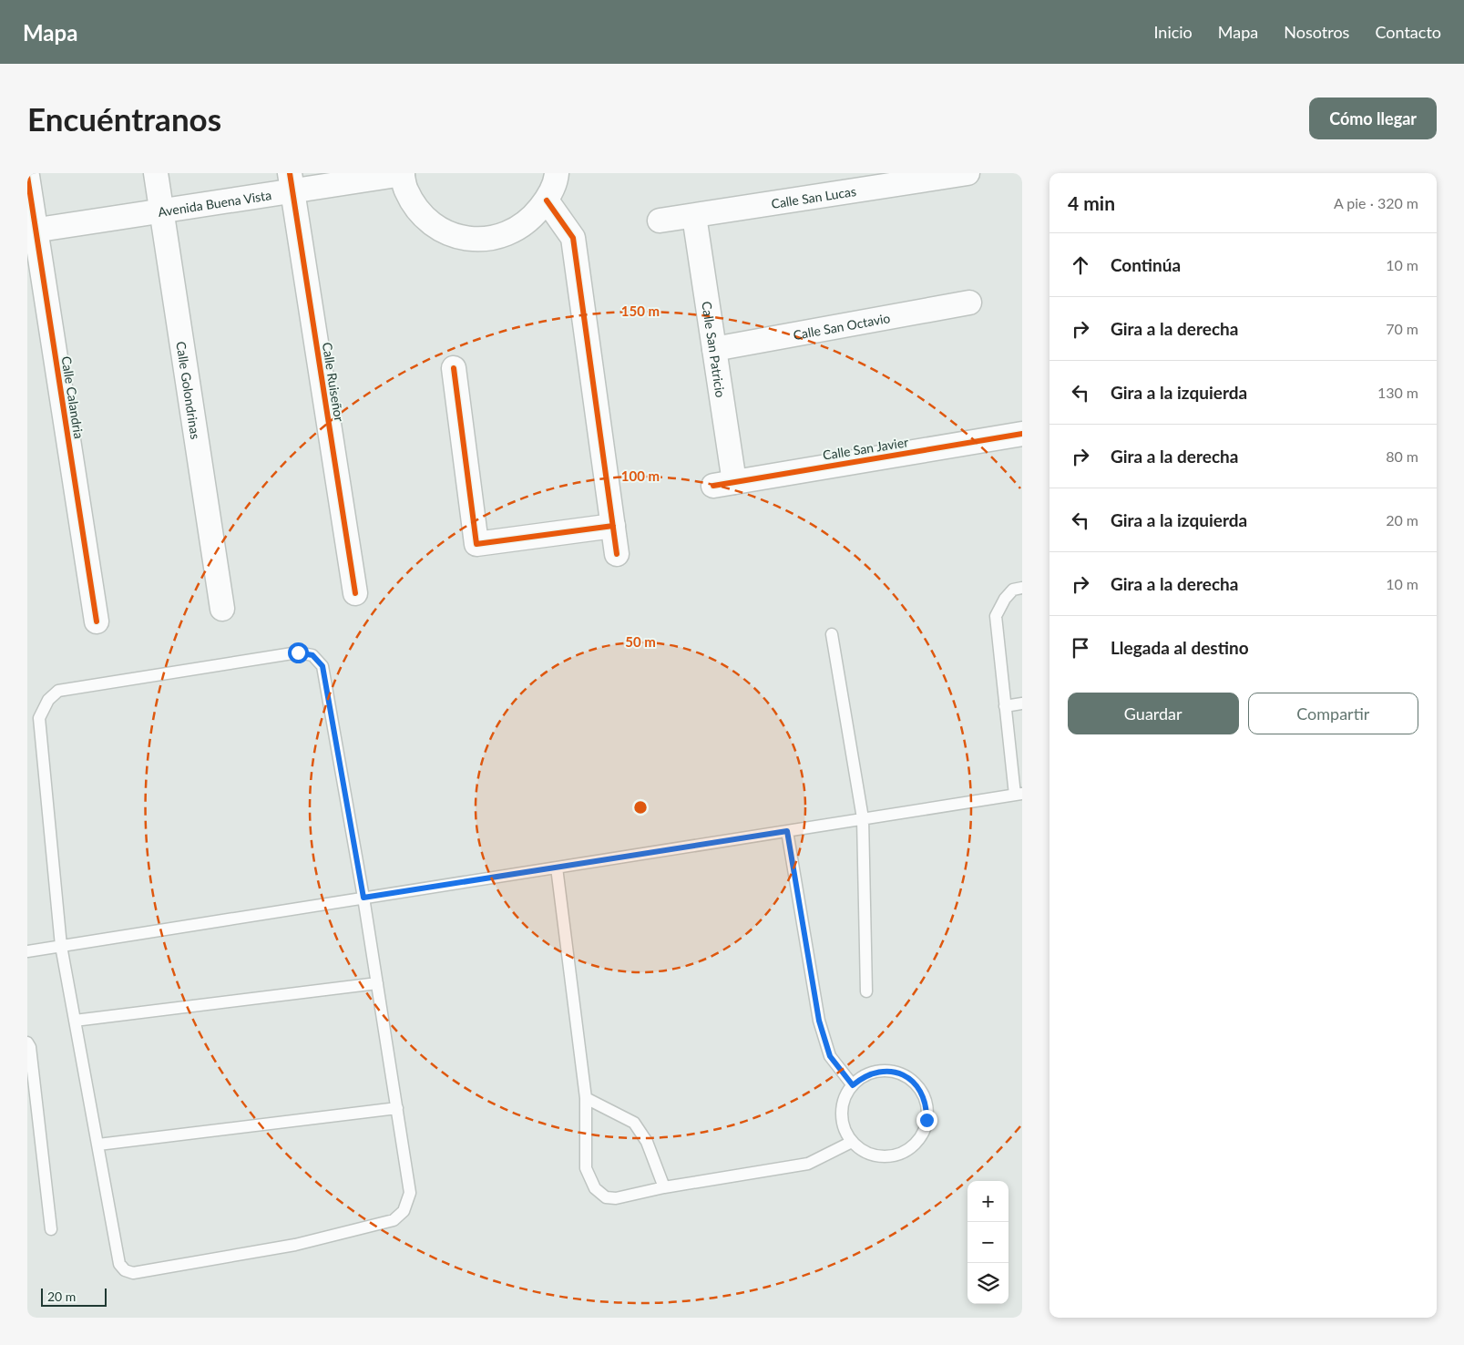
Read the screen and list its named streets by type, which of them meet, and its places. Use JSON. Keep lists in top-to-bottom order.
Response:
{
  "streets": {
    "street": [
      "Calle San Lucas",
      "Avenida Buena Vista",
      "Calle San Octavio",
      "Calle San Patricio",
      "Calle Ruiseñor",
      "Calle Golondrinas",
      "Calle Calandria",
      "Calle San Javier"
    ]
  },
  "crossings": [
    ["Calle San Lucas", "Calle San Patricio"],
    ["Avenida Buena Vista", "Calle Ruiseñor"],
    ["Avenida Buena Vista", "Calle Golondrinas"],
    ["Avenida Buena Vista", "Calle Calandria"],
    ["Calle San Octavio", "Calle San Patricio"],
    ["Calle San Patricio", "Calle San Javier"]
  ],
  "scale_bar": "20 m",
  "page": {
    "header": "Mapa",
    "nav": [
      "Inicio",
      "Mapa",
      "Nosotros",
      "Contacto"
    ],
    "buttons": [
      "Cómo llegar",
      ["Guardar", "Compartir"]
    ],
    "title": "Encuéntranos",
    "heading": ["4 min", "A pie · 320 m"],
    "list": [
      ["Continúa", "10 m"],
      ["Gira a la derecha", "70 m"],
      ["Gira a la izquierda", "130 m"],
      ["Gira a la derecha", "80 m"],
      ["Gira a la izquierda", "20 m"],
      ["Gira a la derecha", "10 m"],
      "Llegada al destino"
    ],
    "map_buttons": ["+", "−"],
    "scale": "20 m"
  },
  "rings": ["150 m", "100 m", "50 m"]
}
